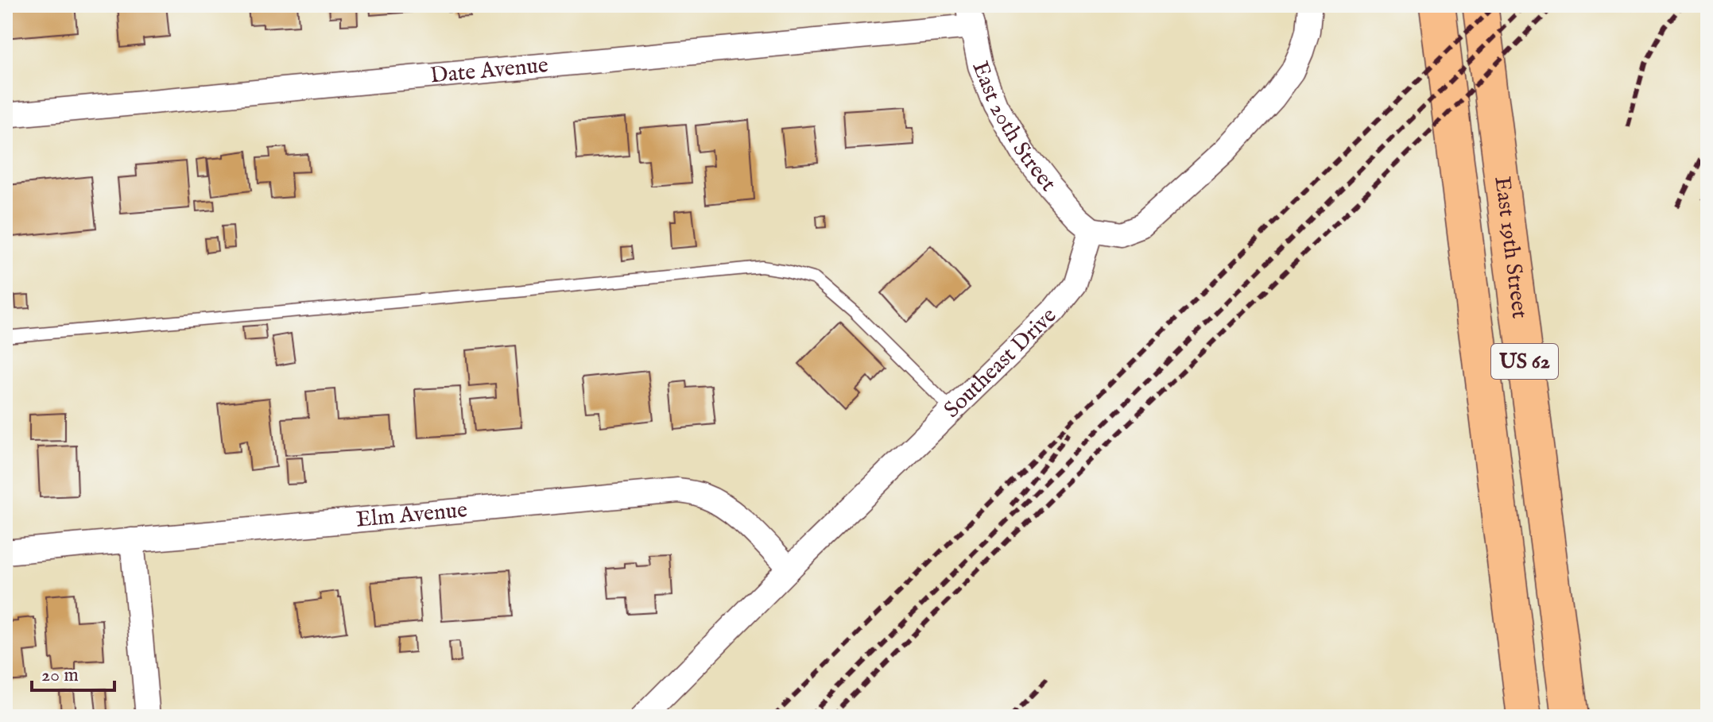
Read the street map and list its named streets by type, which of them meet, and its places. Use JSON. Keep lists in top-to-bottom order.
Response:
{
  "streets": {
    "main road": ["East 19th Street", "US 62"],
    "street": [
      "Date Avenue",
      "East 20th Street",
      "Southeast Drive",
      "Elm Avenue"
    ]
  },
  "crossings": [
    ["Date Avenue", "East 20th Street"],
    ["East 20th Street", "Southeast Drive"],
    ["Southeast Drive", "Elm Avenue"]
  ],
  "scale_bar": "20 m"
}
